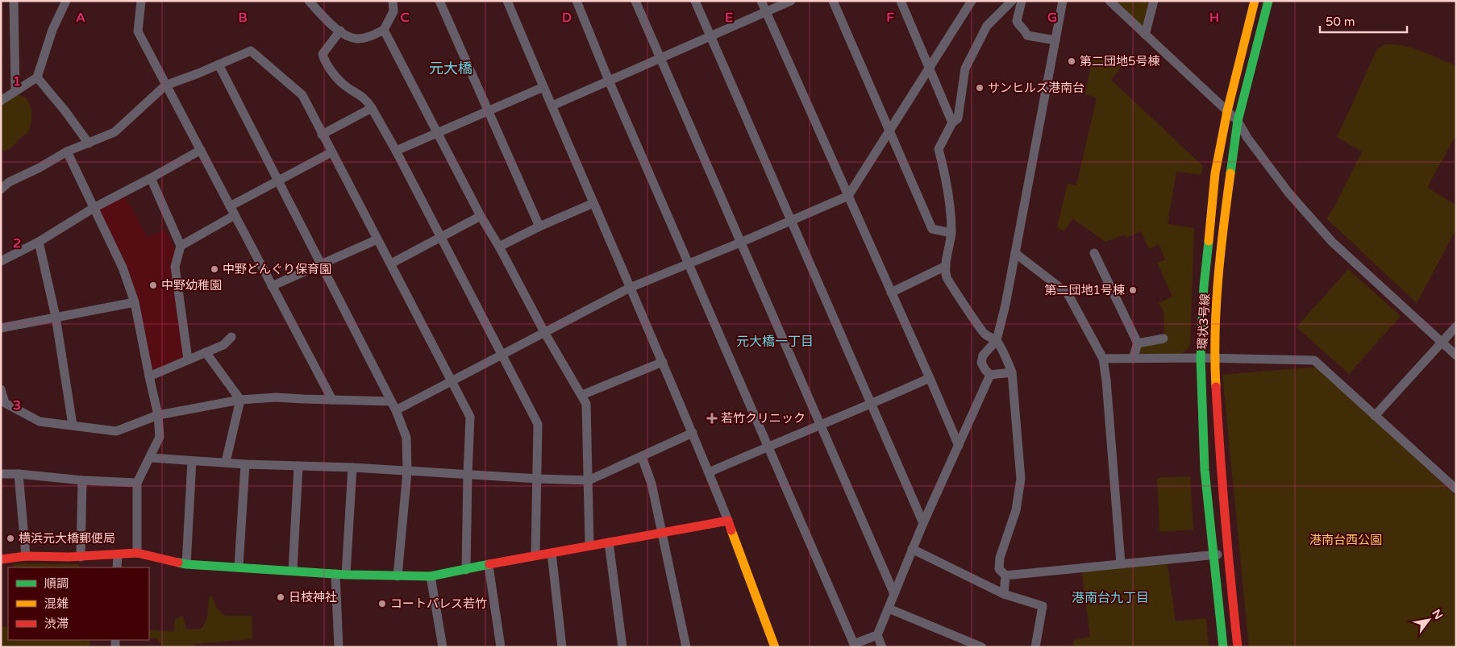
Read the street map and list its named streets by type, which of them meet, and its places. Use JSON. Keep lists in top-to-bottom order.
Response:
{
  "streets": {
    "street": ["環状3号線"]
  },
  "districts": ["元大橋", "元大橋一丁目", "港南台九丁目"],
  "parks": ["港南台西公園"],
  "places": {
    "other": [
      "第二団地5号棟",
      "サンヒルズ港南台",
      "中野どんぐり保育園",
      "中野幼稚園",
      "第二団地1号棟",
      "横浜元大橋郵便局",
      "日枝神社",
      "コートパレス若竹"
    ],
    "health": ["若竹クリニック"]
  },
  "legend": ["順調", "混雑", "渋滞"],
  "scale_bar": "50 m",
  "north": "top right",
  "grid": {
    "columns": [
      "A",
      "B",
      "C",
      "D",
      "E",
      "F",
      "G",
      "H"
    ],
    "rows": ["1", "2", "3"]
  }
}
